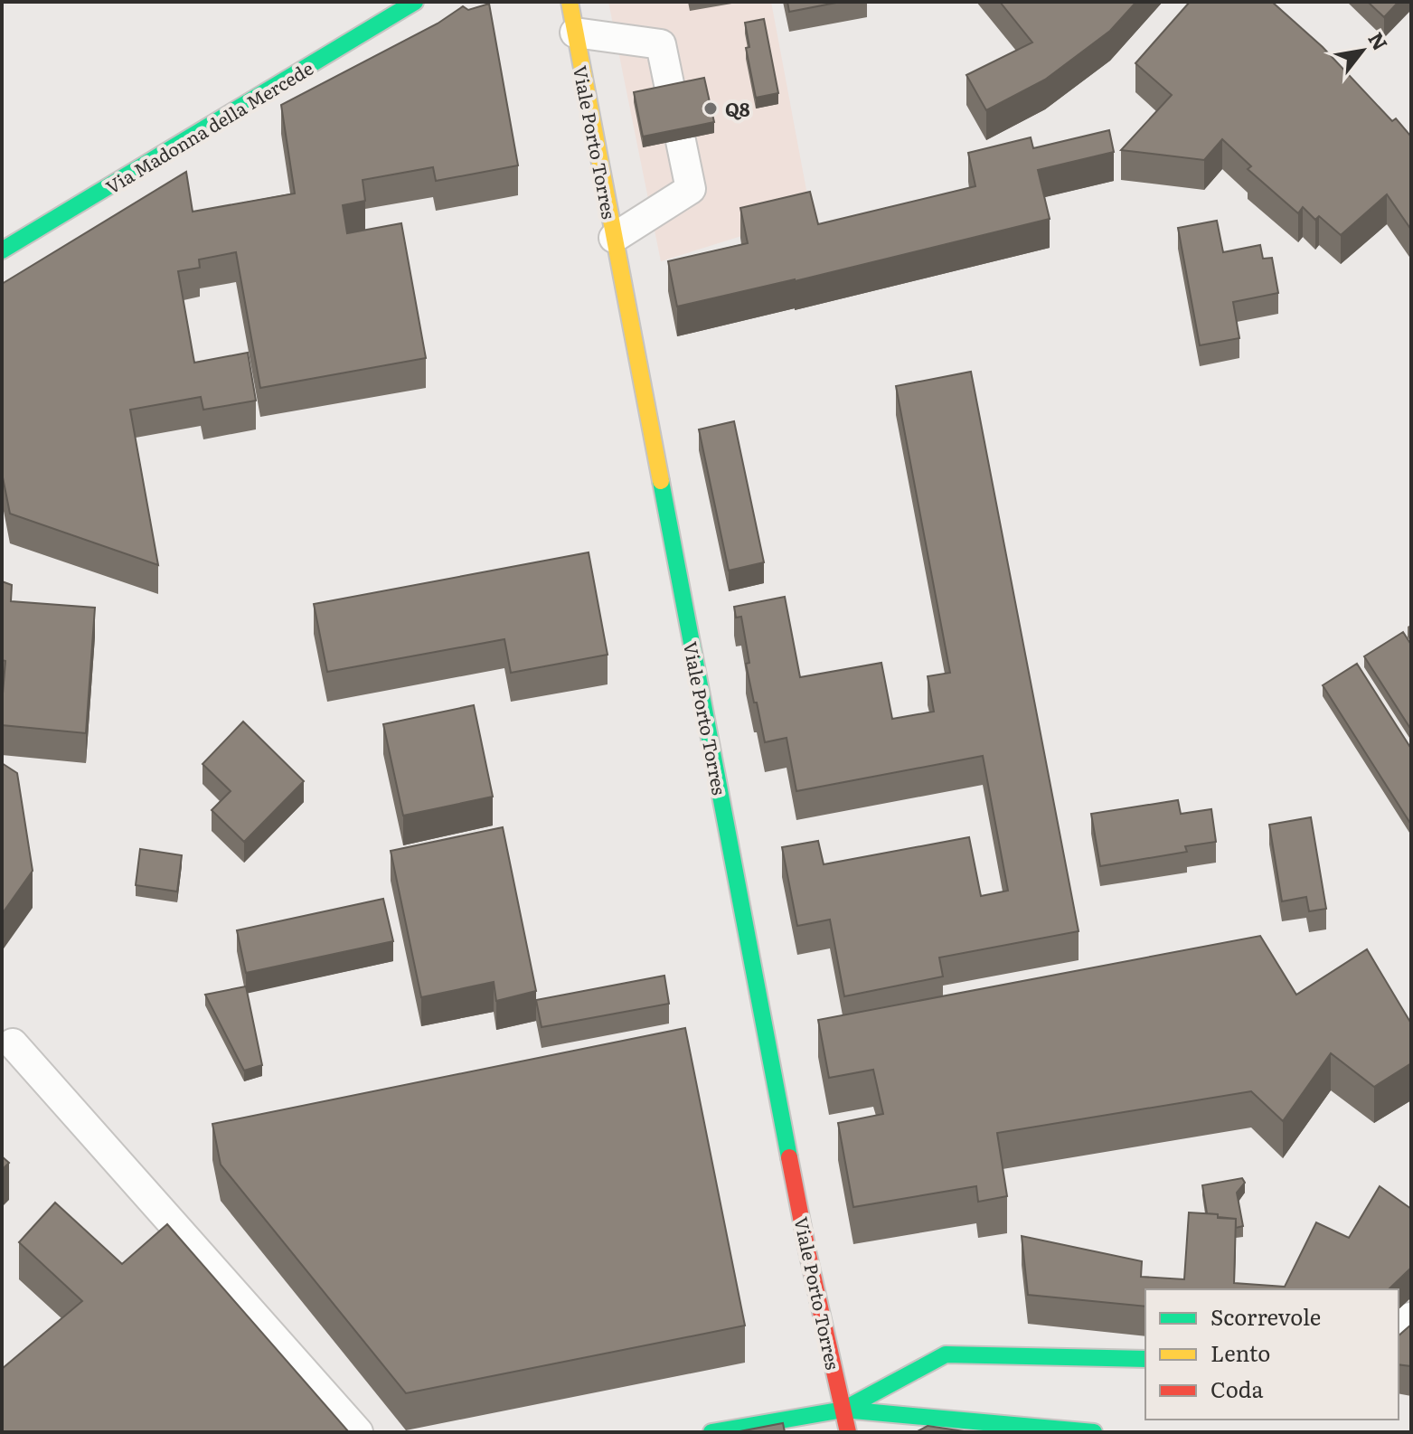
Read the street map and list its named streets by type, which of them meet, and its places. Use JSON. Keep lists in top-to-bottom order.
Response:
{
  "streets": {
    "main road": ["Via Madonna della Mercede", "Viale Porto Torres"]
  },
  "places": ["Q8"],
  "legend": ["Scorrevole", "Lento", "Coda"],
  "north": "top right"
}
